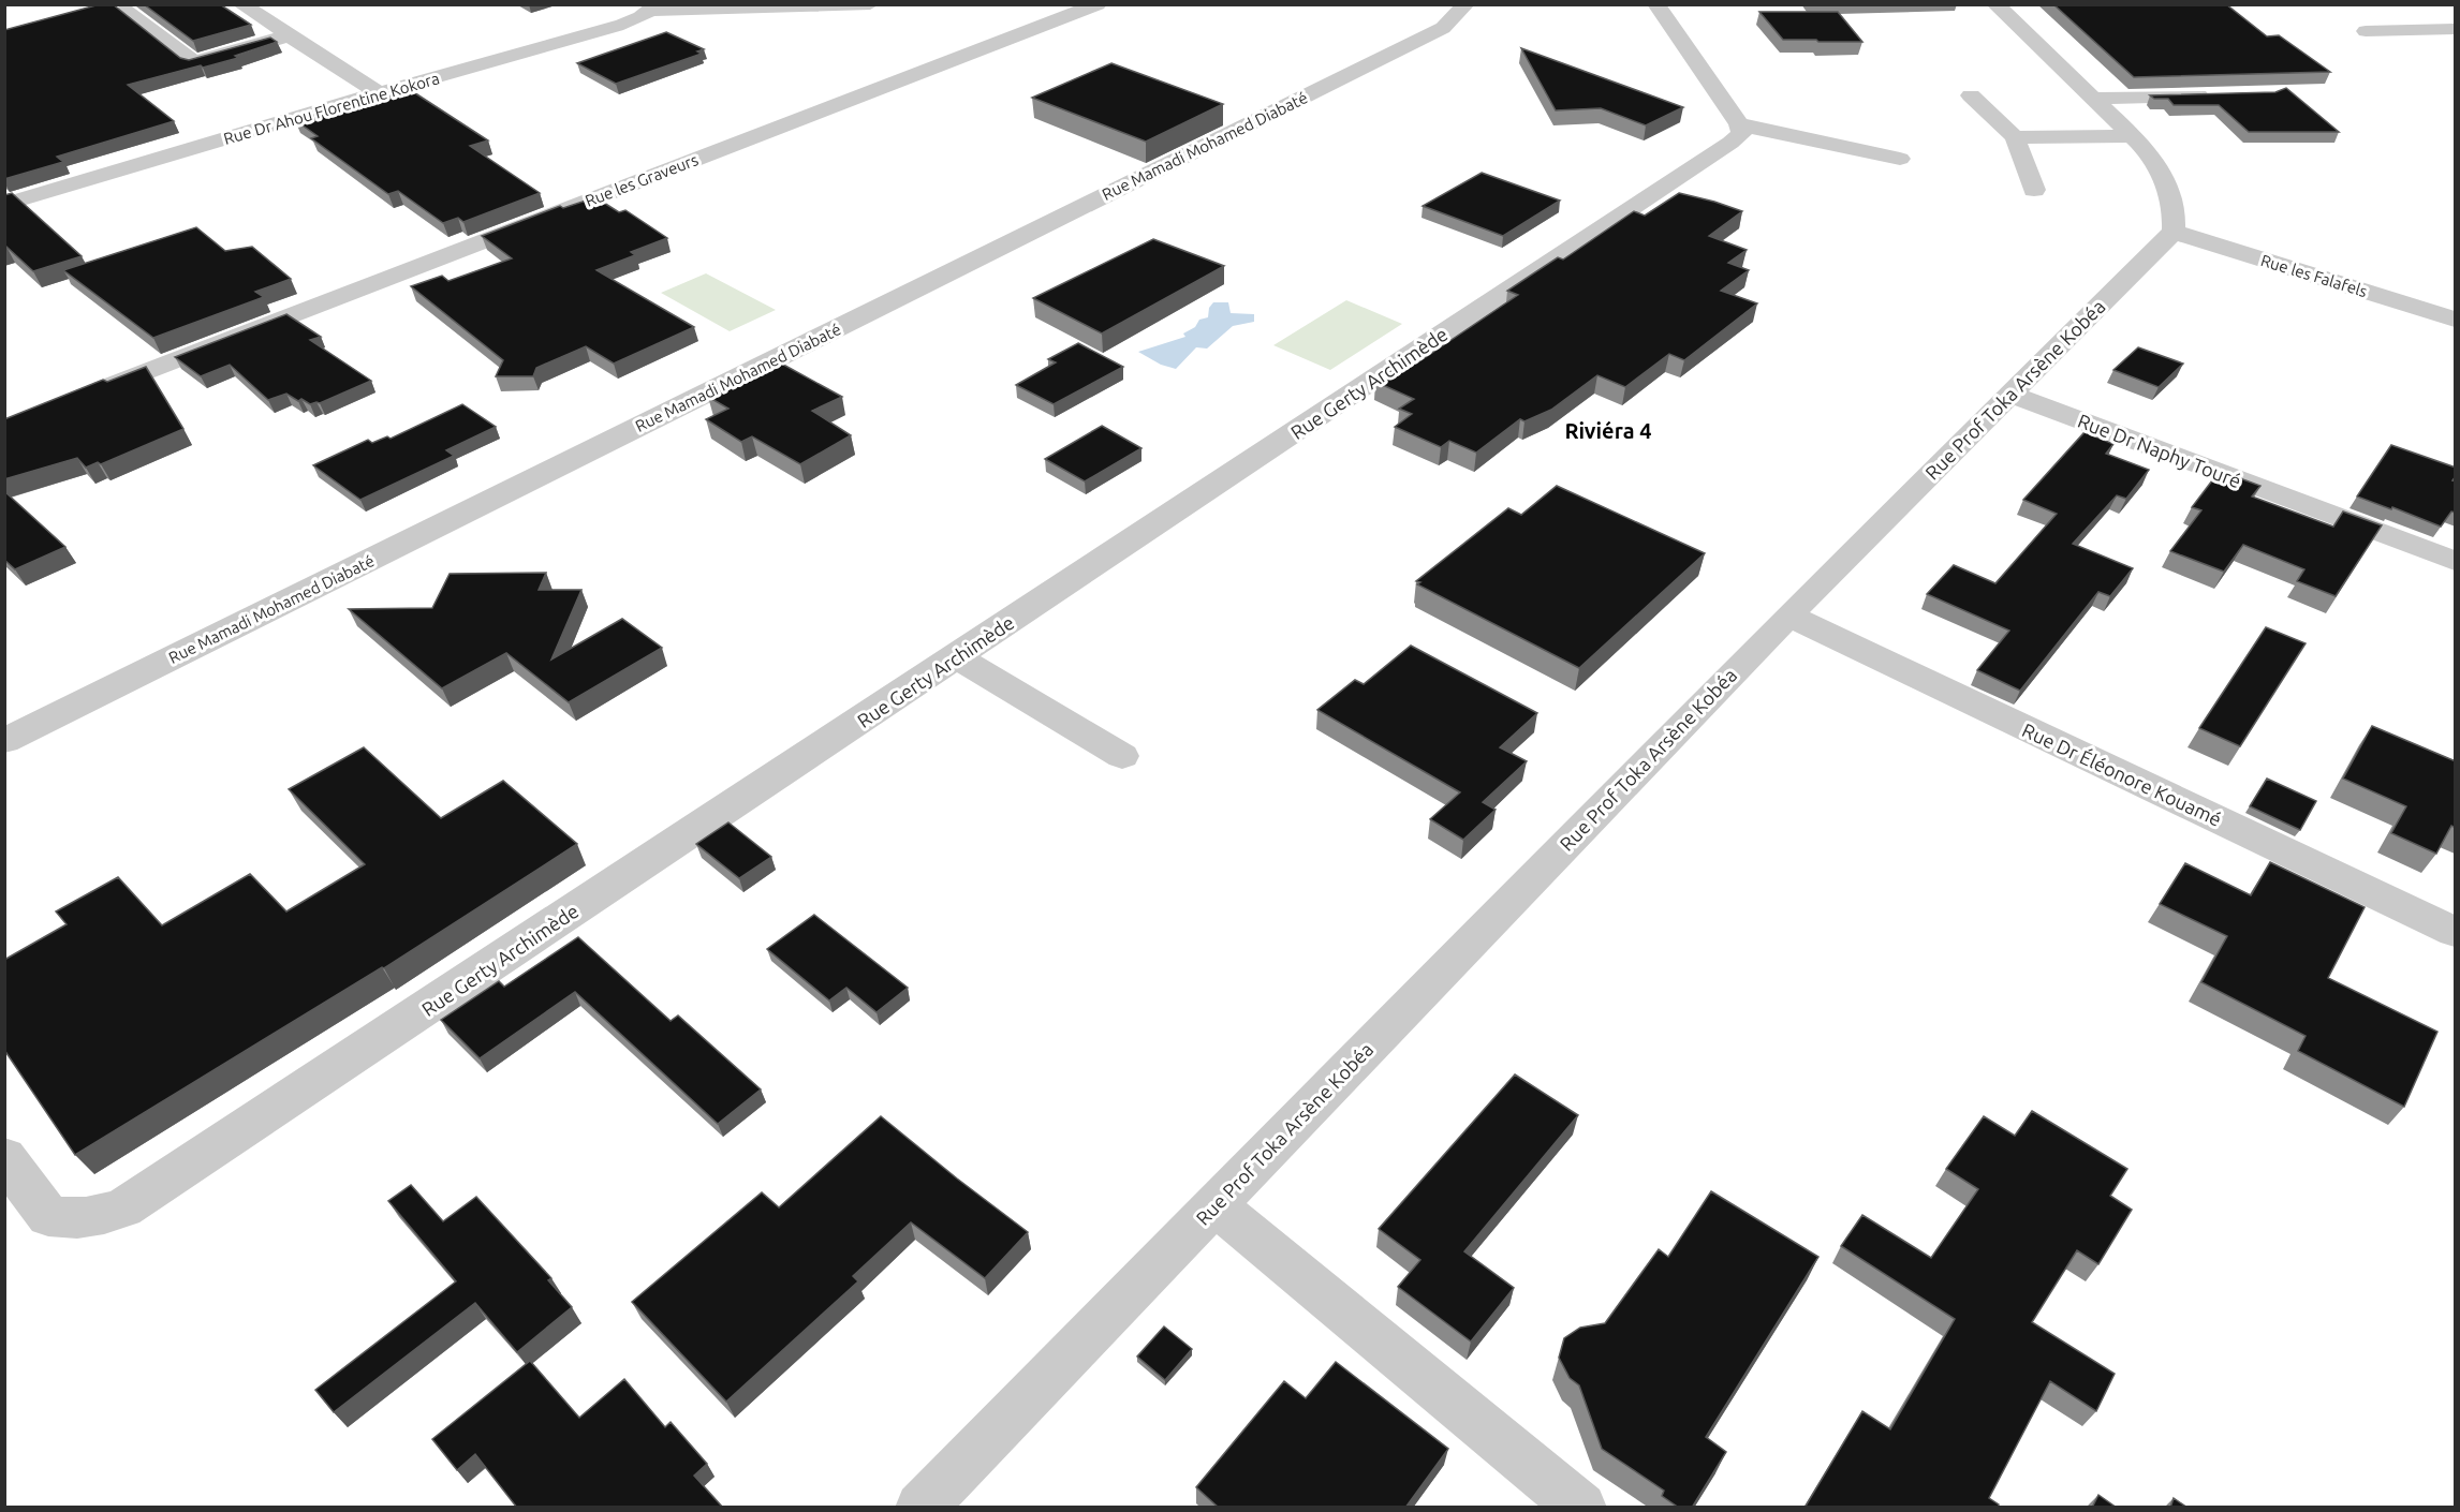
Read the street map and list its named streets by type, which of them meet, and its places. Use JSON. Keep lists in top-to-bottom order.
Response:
{
  "streets": {
    "street": [
      "Rue Dr Ahou Florentine Kokora",
      "Rue Mamadi Mohamed Diabaté",
      "Rue les Graveurs",
      "Rue les Falafels",
      "Rue Gerty Archimède",
      "Rue Prof Toka Arsène Kobéa",
      "Rue Dr Naphy Touré",
      "Rue Dr Éléonore Kouamé"
    ]
  },
  "crossings": [
    ["Rue les Falafels", "Rue Prof Toka Arsène Kobéa"],
    ["Rue Prof Toka Arsène Kobéa", "Rue Dr Naphy Touré"],
    ["Rue Prof Toka Arsène Kobéa", "Rue Dr Éléonore Kouamé"]
  ],
  "districts": ["Riviéra 4"]
}
